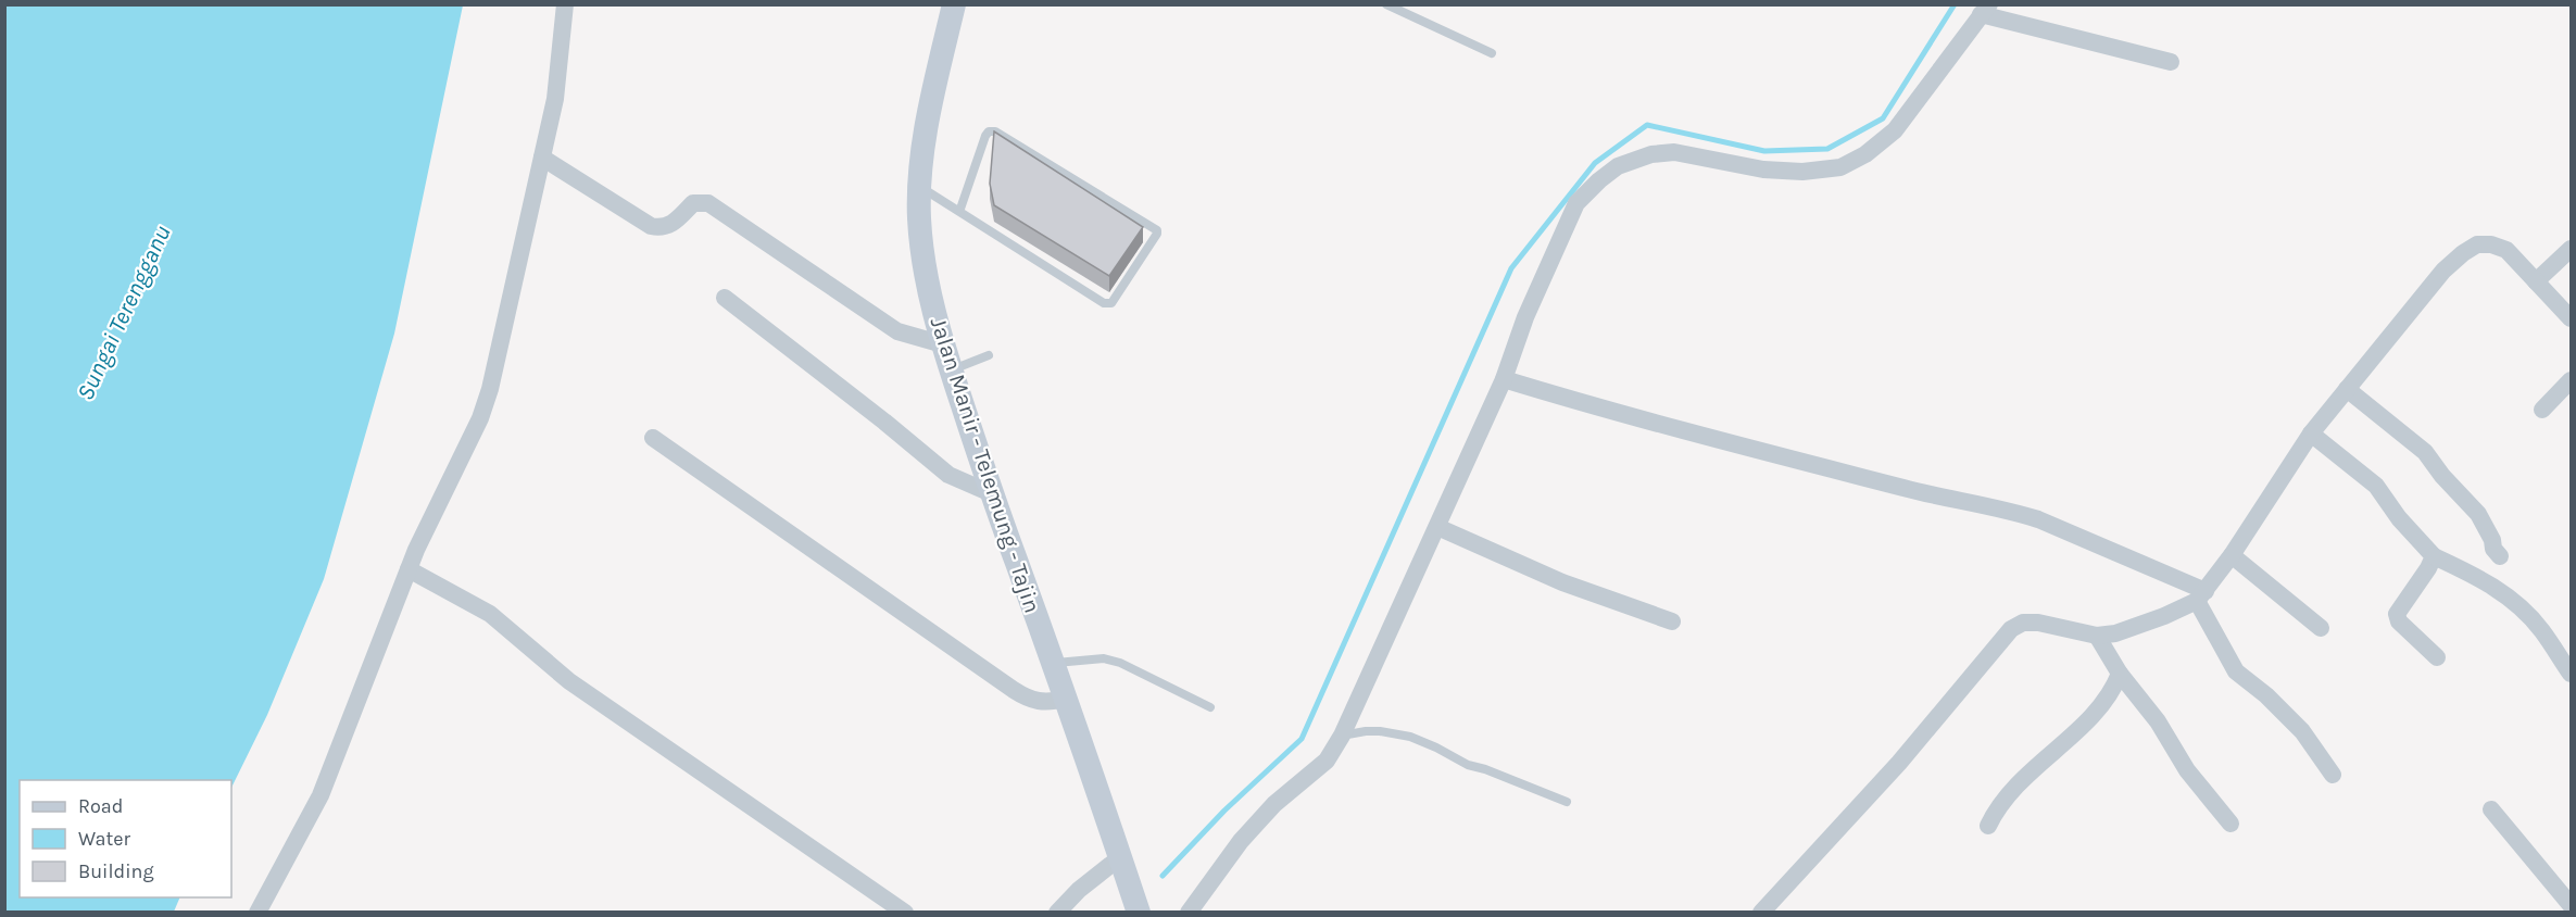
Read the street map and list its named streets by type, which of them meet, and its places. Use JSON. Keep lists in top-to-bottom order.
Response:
{
  "streets": {
    "main road": ["Jalan Manir - Telemung - Tajin"]
  },
  "water": ["Sungai Terengganu"],
  "legend": ["Road", "Water", "Building"]
}
